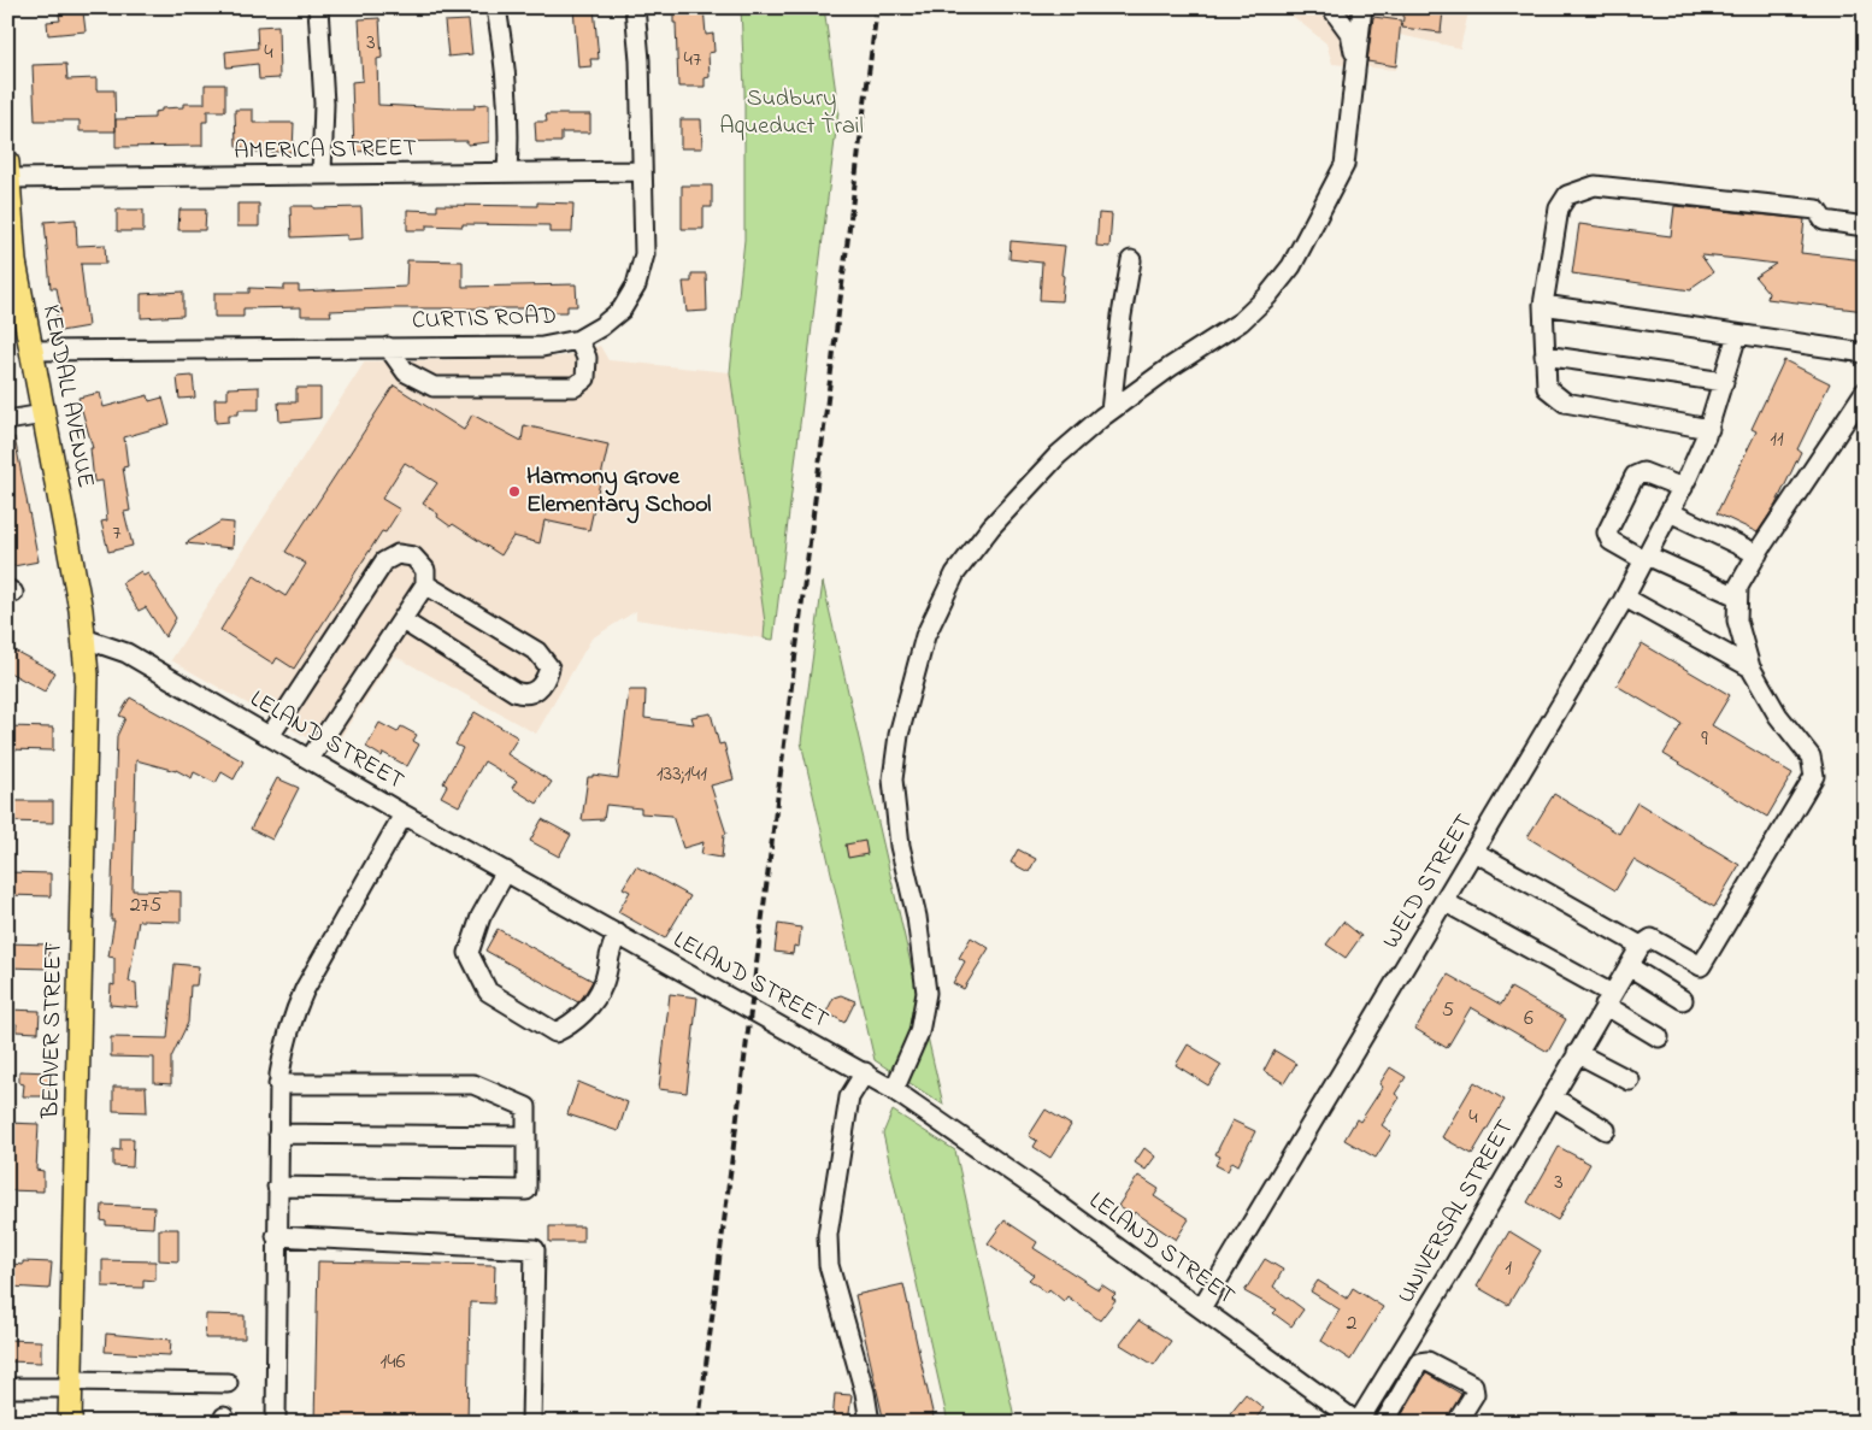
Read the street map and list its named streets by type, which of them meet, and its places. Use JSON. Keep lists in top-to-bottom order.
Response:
{
  "streets": {
    "main road": ["KENDALL AVENUE", "BEAVER STREET"],
    "street": [
      "AMERICA STREET",
      "CURTIS ROAD",
      "LELAND STREET",
      "WELD STREET",
      "UNIVERSAL STREET"
    ]
  },
  "crossings": [
    ["AMERICA STREET", "CURTIS ROAD"],
    ["AMERICA STREET", "KENDALL AVENUE"],
    ["CURTIS ROAD", "KENDALL AVENUE"],
    ["KENDALL AVENUE", "LELAND STREET"],
    ["KENDALL AVENUE", "BEAVER STREET"],
    ["LELAND STREET", "WELD STREET"],
    ["LELAND STREET", "BEAVER STREET"],
    ["LELAND STREET", "UNIVERSAL STREET"]
  ],
  "parks": ["Sudbury Aqueduct Trail"],
  "places": ["Harmony Grove Elementary School"],
  "house_numbers": [
    "3",
    "4",
    "47",
    "11",
    "7",
    "9",
    "133;141",
    "275",
    "5",
    "6",
    "4",
    "3",
    "1",
    "2",
    "146"
  ]
}
